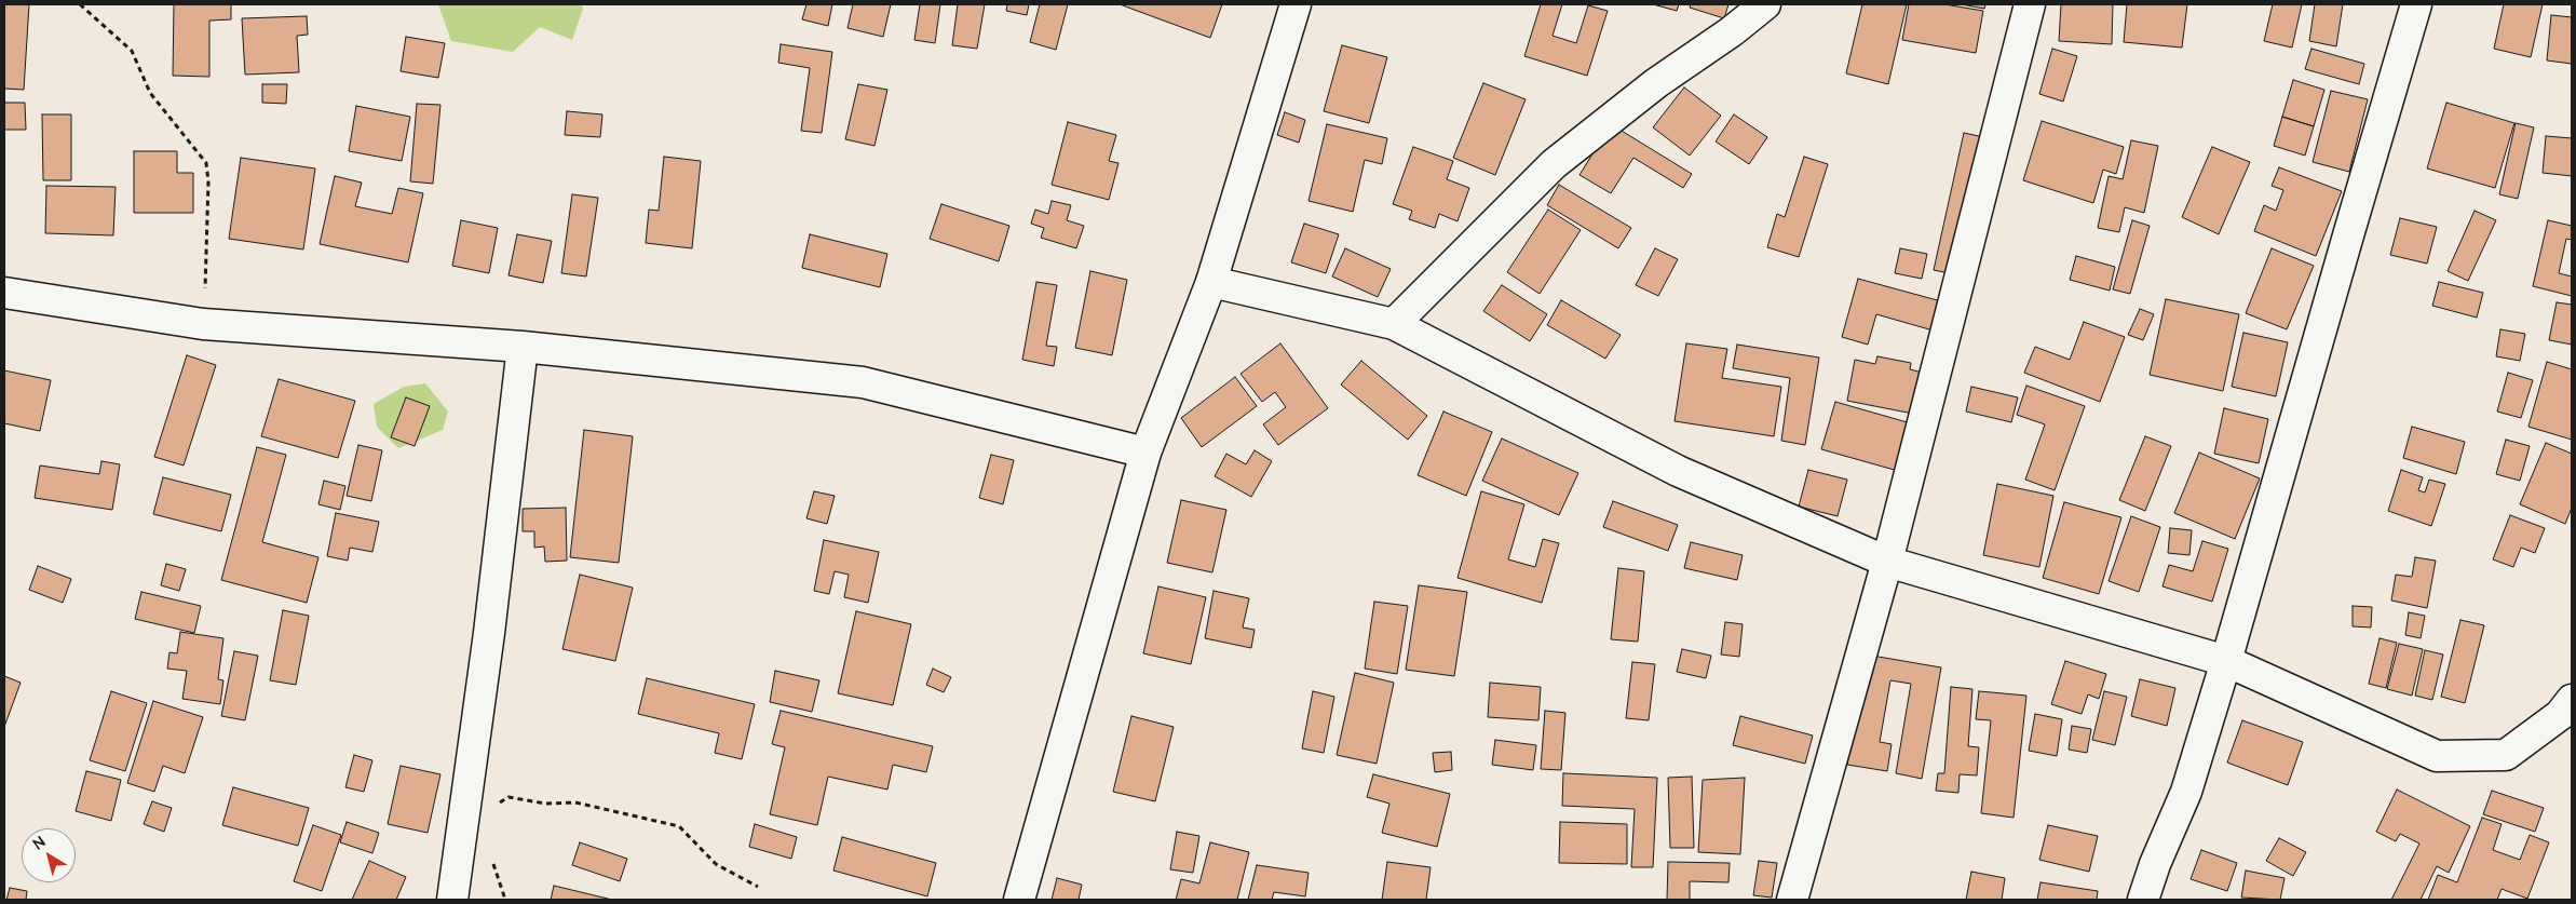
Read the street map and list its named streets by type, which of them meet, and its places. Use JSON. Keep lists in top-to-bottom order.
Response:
{
  "north": "top left"
}
